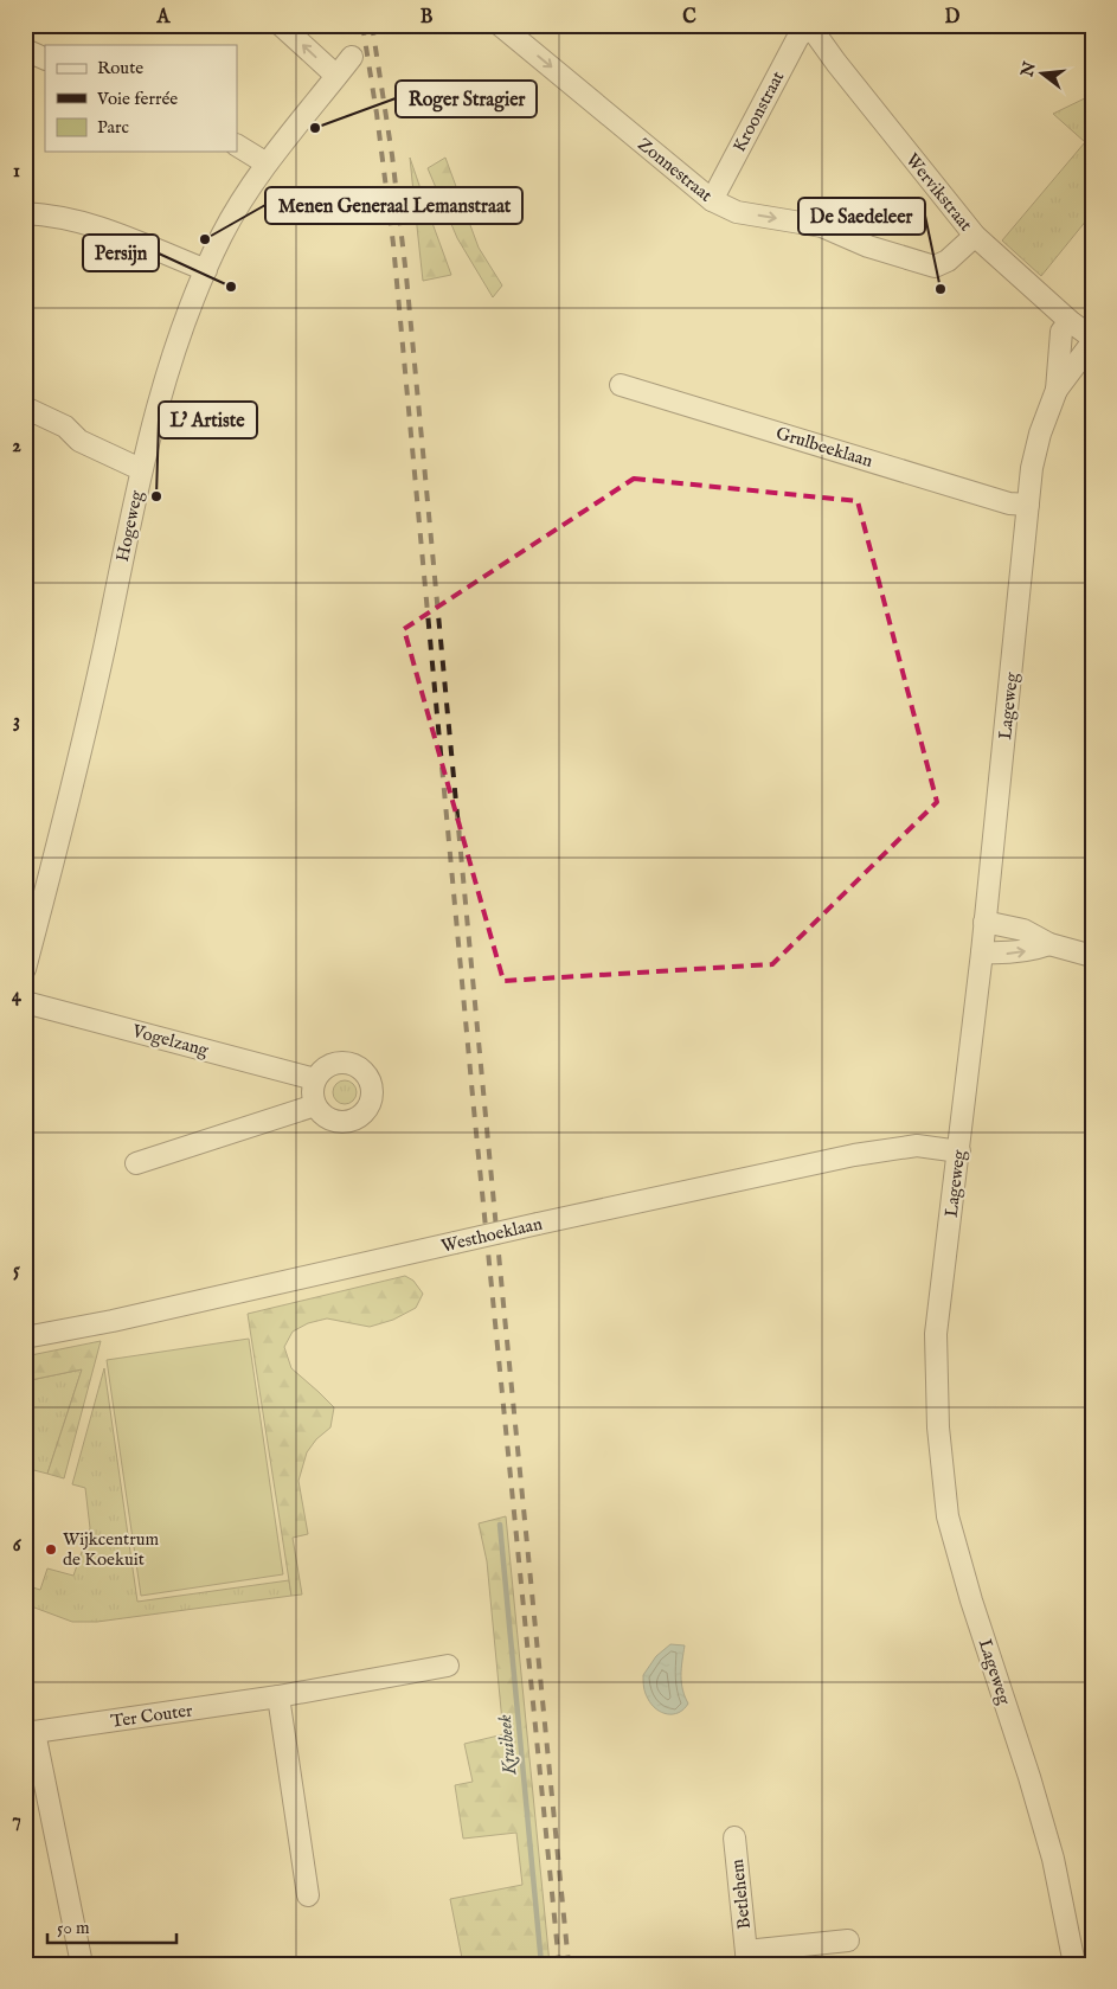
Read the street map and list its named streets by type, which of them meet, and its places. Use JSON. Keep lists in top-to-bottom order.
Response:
{
  "streets": {
    "street": [
      "Kroonstraat",
      "Zonnestraat",
      "Wervikstraat",
      "Grulbeeklaan",
      "Hogeweg",
      "Lageweg",
      "Vogelzang",
      "Westhoeklaan",
      "Ter Couter",
      "Betlehem"
    ]
  },
  "crossings": [
    ["Kroonstraat", "Zonnestraat"],
    ["Kroonstraat", "Wervikstraat"],
    ["Zonnestraat", "Wervikstraat"],
    ["Wervikstraat", "Lageweg"],
    ["Grulbeeklaan", "Lageweg"],
    ["Lageweg", "Westhoeklaan"]
  ],
  "one_way": ["Zonnestraat"],
  "water": ["Kruibeek"],
  "places": [
    "Roger Stragier",
    "Menen Generaal Lemanstraat",
    "Persijn",
    "De Saedeleer",
    "L' Artiste",
    "Wijkcentrum de Koekuit"
  ],
  "legend": ["Route", "Voie ferrée", "Parc"],
  "scale_bar": "50 m",
  "north": "left",
  "grid": {
    "columns": [
      "A",
      "B",
      "C",
      "D"
    ],
    "rows": [
      "1",
      "2",
      "3",
      "4",
      "5",
      "6",
      "7"
    ]
  }
}
